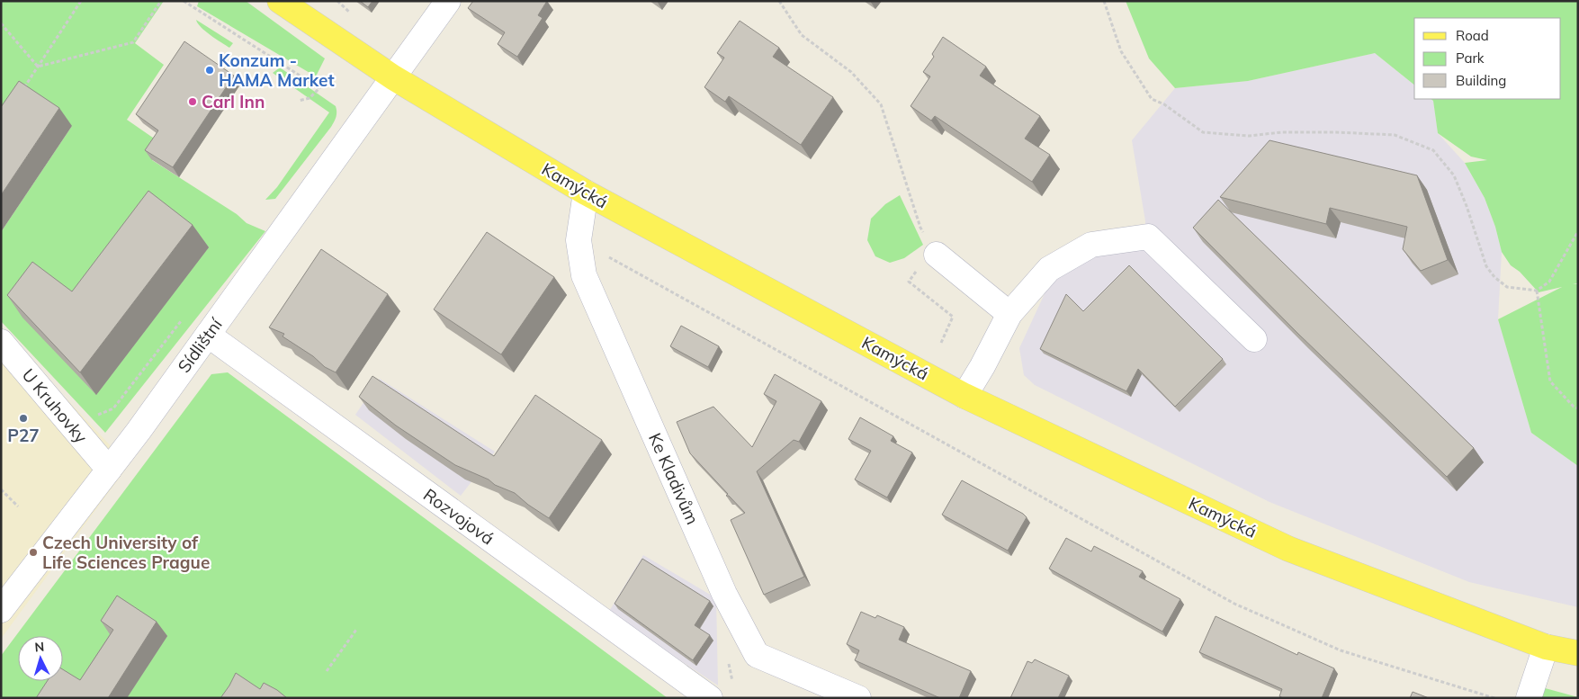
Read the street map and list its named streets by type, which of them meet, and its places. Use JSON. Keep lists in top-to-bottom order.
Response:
{
  "streets": {
    "main road": ["Kamýcká"],
    "street": [
      "Sídlištní",
      "U Kruhovky",
      "Ke Kladivům",
      "Rozvojová"
    ]
  },
  "crossings": [
    ["Kamýcká", "Sídlištní"],
    ["Kamýcká", "Ke Kladivům"],
    ["Sídlištní", "U Kruhovky"],
    ["Sídlištní", "Rozvojová"]
  ],
  "places": [
    "Konzum - HAMA Market",
    "Carl Inn",
    "P27",
    "Czech University of Life Sciences Prague"
  ],
  "legend": ["Road", "Park", "Building"],
  "north": "top"
}
